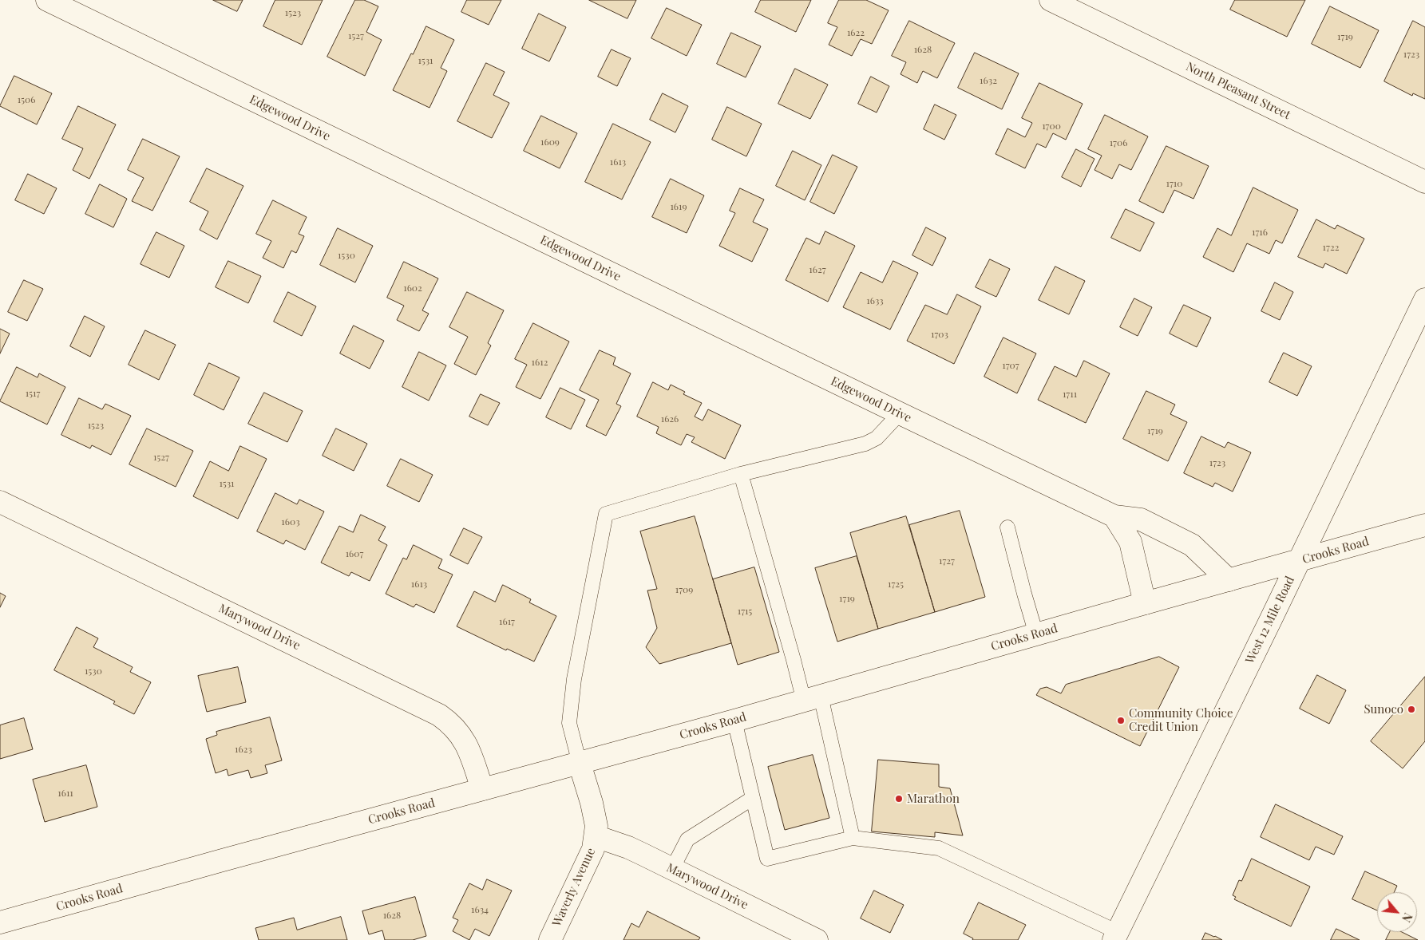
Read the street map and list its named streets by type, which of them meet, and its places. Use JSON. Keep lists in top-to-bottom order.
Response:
{
  "streets": {
    "street": [
      "North Pleasant Street",
      "Edgewood Drive",
      "Crooks Road",
      "West 12 Mile Road",
      "Marywood Drive",
      "Waverly Avenue"
    ]
  },
  "crossings": [
    ["Edgewood Drive", "Crooks Road"],
    ["Crooks Road", "West 12 Mile Road"],
    ["Crooks Road", "Marywood Drive"],
    ["Crooks Road", "Waverly Avenue"],
    ["Marywood Drive", "Waverly Avenue"]
  ],
  "places": ["Sunoco", "Community Choice Credit Union", "Marathon"],
  "house_numbers": [
    "1523",
    "1622",
    "1527",
    "1719",
    "1628",
    "1723",
    "1531",
    "1632",
    "1506",
    "1700",
    "1609",
    "1706",
    "1613",
    "1710",
    "1619",
    "1716",
    "1722",
    "1530",
    "1627",
    "1602",
    "1633",
    "1703",
    "1612",
    "1707",
    "1517",
    "1711",
    "1626",
    "1523",
    "1719",
    "1527",
    "1723",
    "1531",
    "1603",
    "1607",
    "1727",
    "1613",
    "1725",
    "1709",
    "1719",
    "1715",
    "1617",
    "1530",
    "1623",
    "1611",
    "1634",
    "1628"
  ],
  "north": "bottom right"
}
